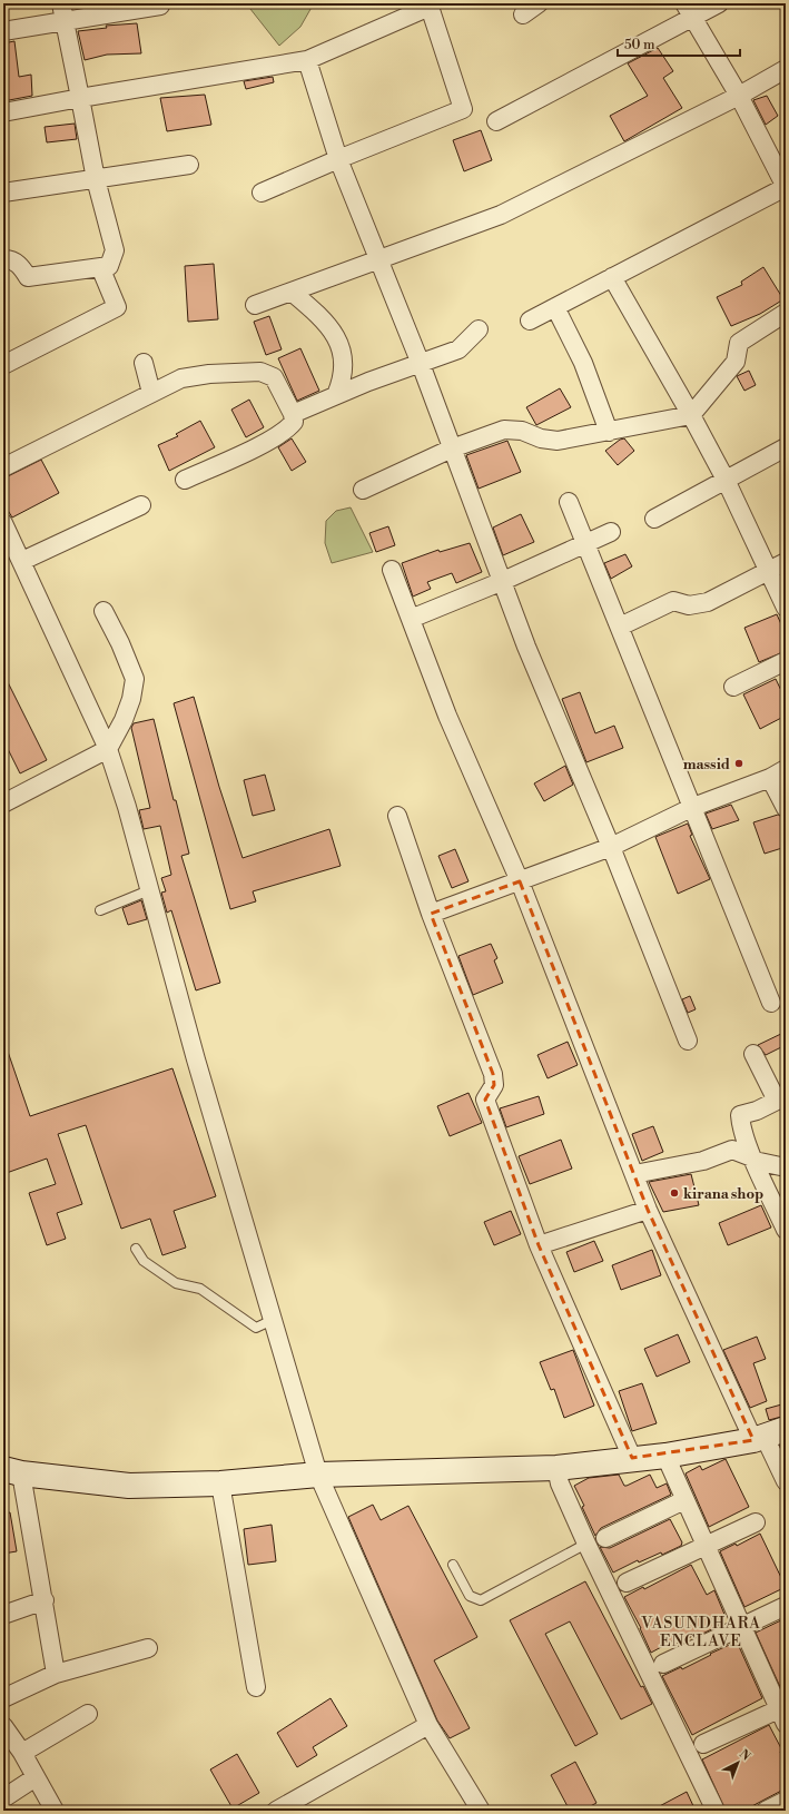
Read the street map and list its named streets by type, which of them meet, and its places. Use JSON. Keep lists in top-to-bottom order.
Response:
{
  "districts": ["VASUNDHARA ENCLAVE"],
  "places": ["massid", "kirana shop"],
  "scale_bar": "50 m",
  "north": "top right"
}
